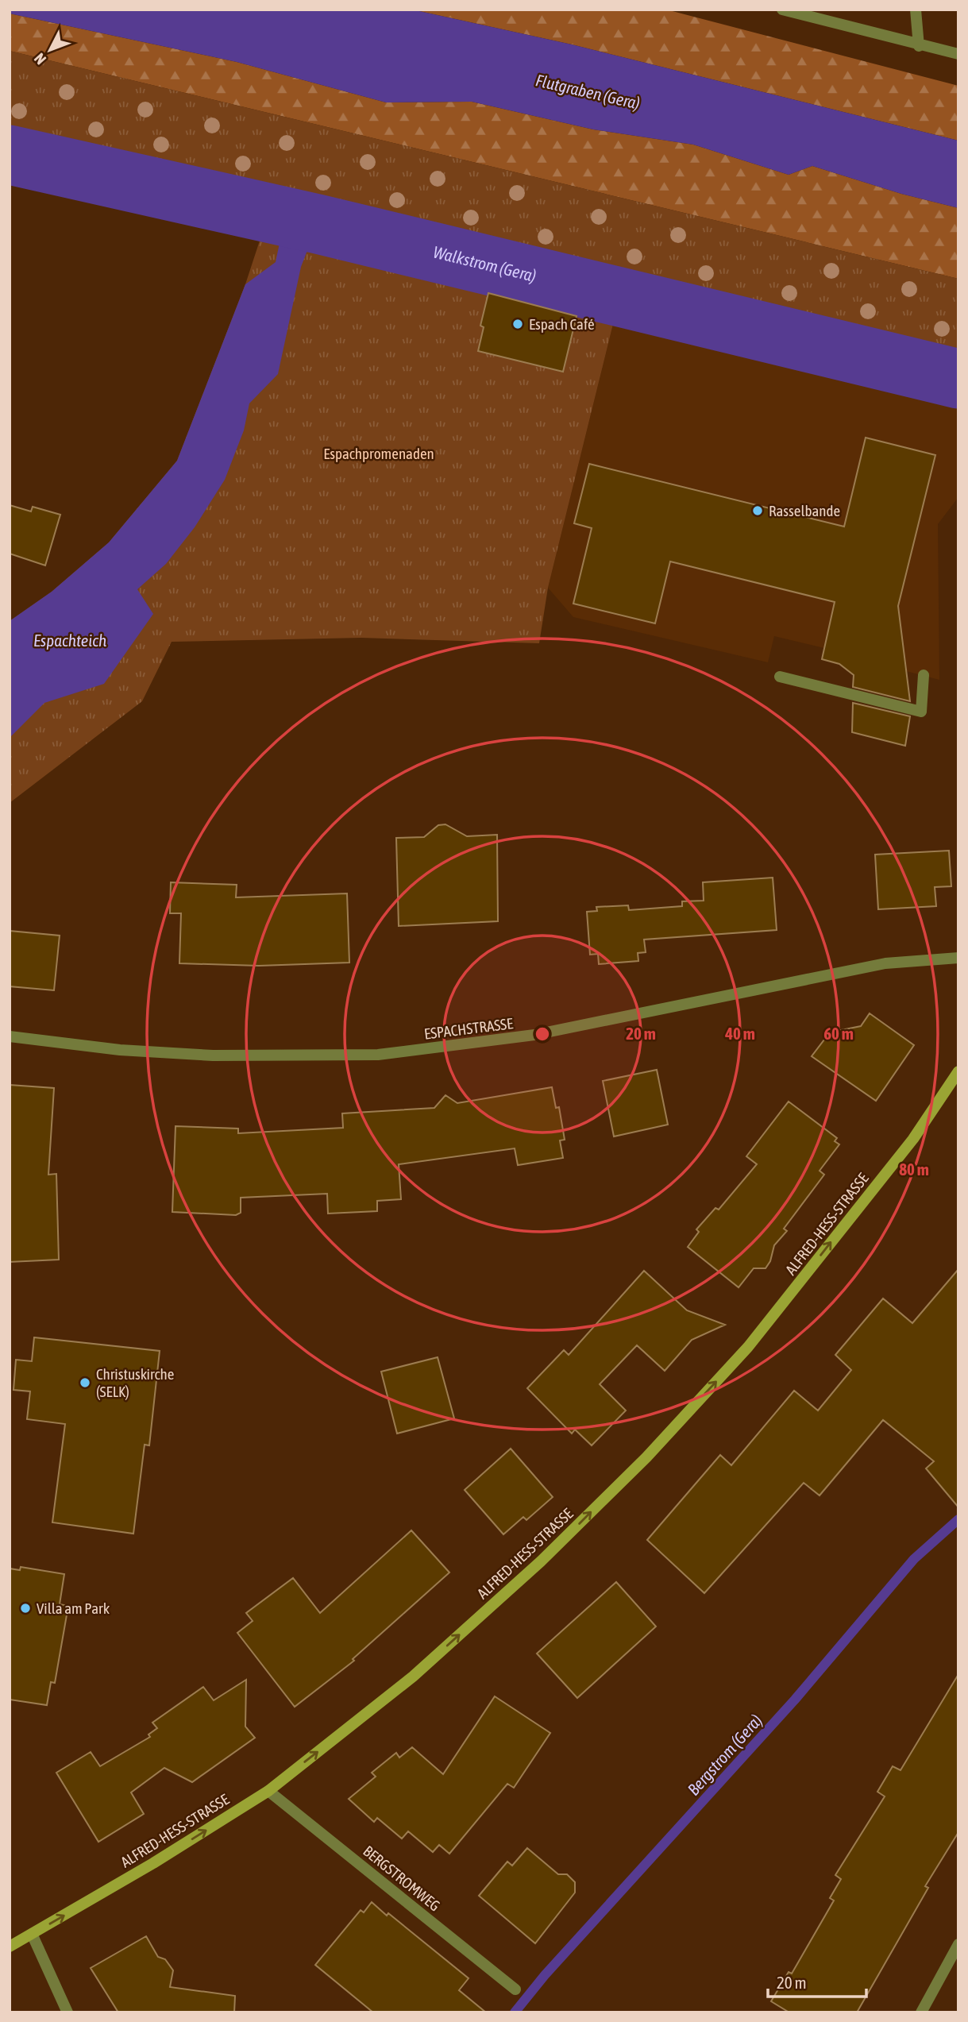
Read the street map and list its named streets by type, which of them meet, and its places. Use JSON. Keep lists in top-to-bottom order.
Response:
{
  "streets": {
    "main road": ["ALFRED-HESS-STRASSE"],
    "street": ["ESPACHSTRASSE", "BERGSTROMWEG"]
  },
  "crossings": [
    ["ALFRED-HESS-STRASSE", "BERGSTROMWEG"]
  ],
  "one_way": ["ALFRED-HESS-STRASSE"],
  "water": [
    "Flutgraben (Gera)",
    "Walkstrom (Gera)",
    "Espachteich",
    "Bergstrom (Gera)"
  ],
  "parks": ["Espachpromenaden"],
  "places": [
    "Espach Café",
    "Rasselbande",
    "Christuskirche (SELK)",
    "Villa am Park"
  ],
  "scale_bar": "20 m",
  "north": "bottom left",
  "rings": [
    "20 m",
    "40 m",
    "60 m",
    "80 m"
  ]
}
